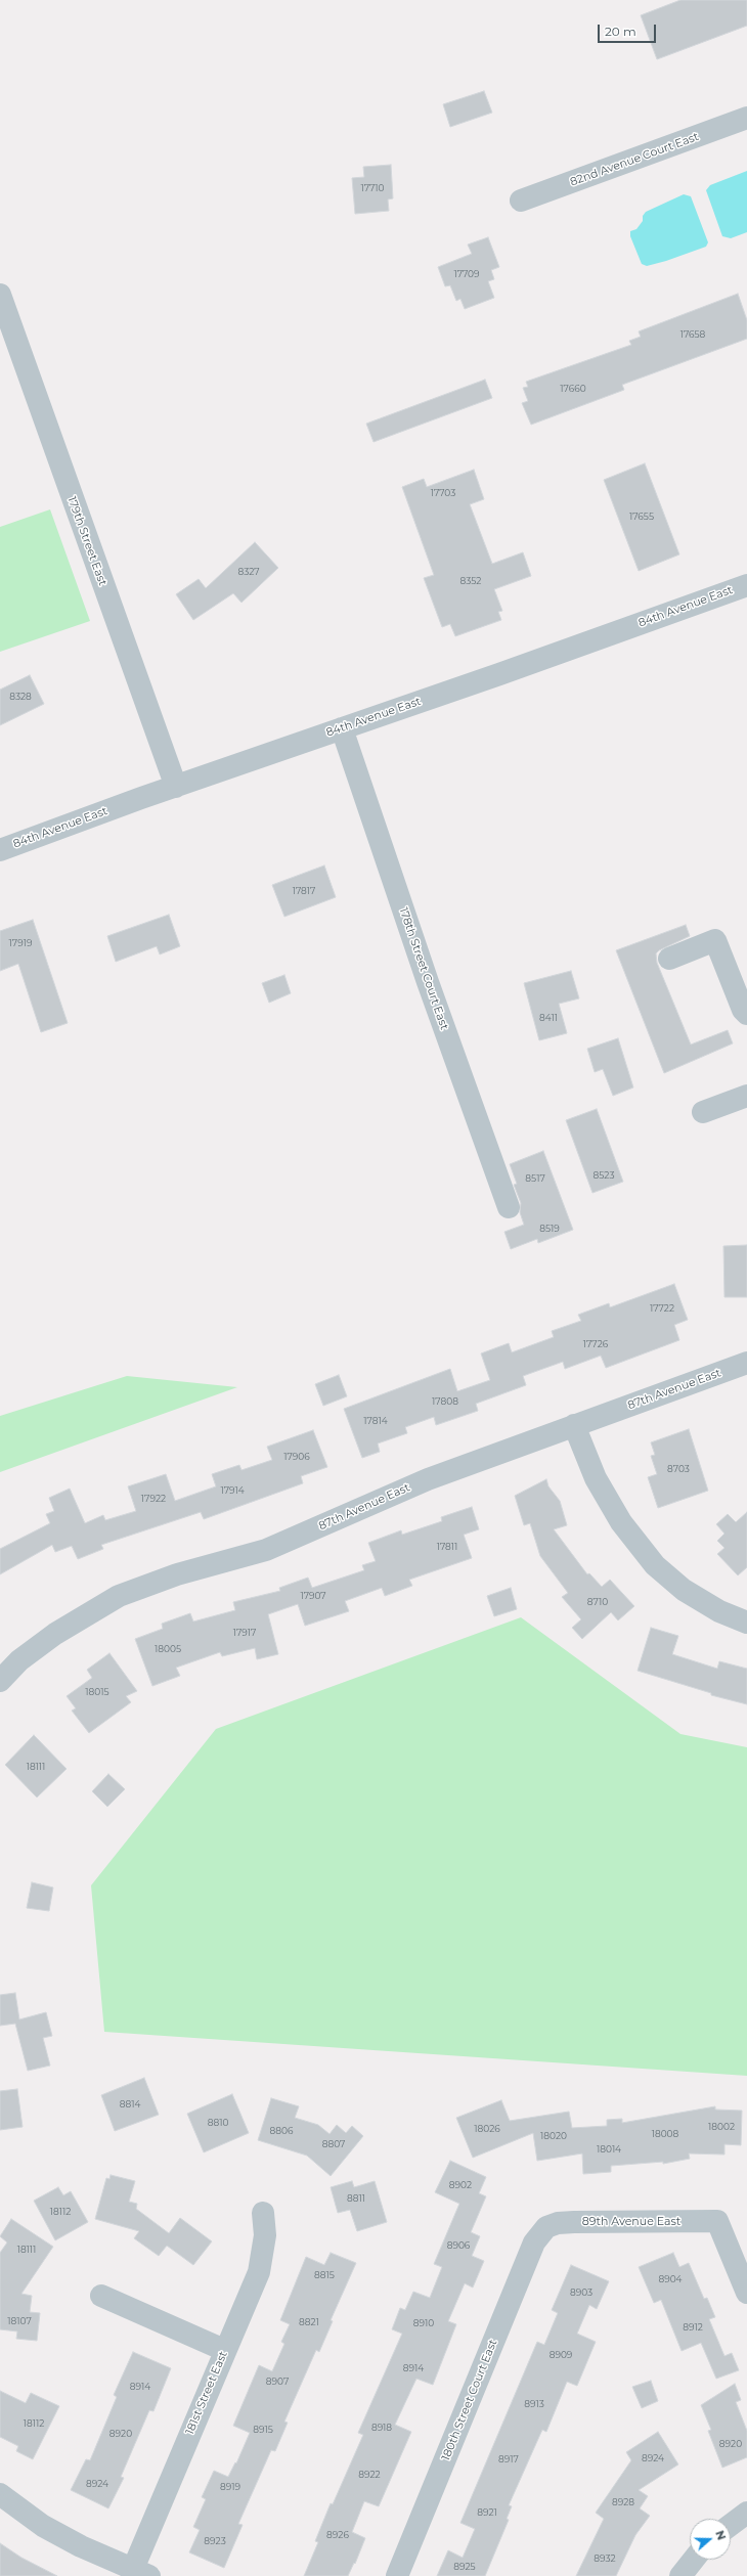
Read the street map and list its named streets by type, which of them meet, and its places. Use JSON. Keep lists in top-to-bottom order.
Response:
{
  "streets": {
    "street": [
      "82nd Avenue Court East",
      "179th Street East",
      "84th Avenue East",
      "178th Street Court East",
      "87th Avenue East",
      "89th Avenue East",
      "181st Street East",
      "180th Street Court East"
    ]
  },
  "crossings": [
    ["179th Street East", "84th Avenue East"],
    ["84th Avenue East", "178th Street Court East"],
    ["89th Avenue East", "180th Street Court East"]
  ],
  "house_numbers": [
    "17710",
    "17709",
    "17658",
    "17660",
    "17703",
    "17655",
    "8327",
    "8352",
    "8328",
    "17817",
    "17919",
    "8411",
    "8523",
    "8517",
    "8519",
    "17722",
    "17726",
    "17808",
    "17814",
    "17906",
    "8703",
    "17914",
    "17922",
    "17811",
    "17907",
    "8710",
    "17917",
    "18005",
    "18015",
    "18111",
    "8814",
    "8810",
    "18002",
    "18026",
    "8806",
    "18008",
    "18020",
    "8807",
    "18014",
    "8902",
    "8811",
    "18112",
    "8906",
    "18111",
    "8815",
    "8904",
    "8903",
    "18107",
    "8821",
    "8910",
    "8912",
    "8909",
    "8914",
    "8907",
    "8914",
    "8913",
    "18112",
    "8918",
    "8915",
    "8920",
    "8920",
    "8924",
    "8917",
    "8922",
    "8924",
    "8919",
    "8928",
    "8921",
    "8926",
    "8923",
    "8932",
    "8925"
  ],
  "scale_bar": "20 m",
  "north": "right"
}
